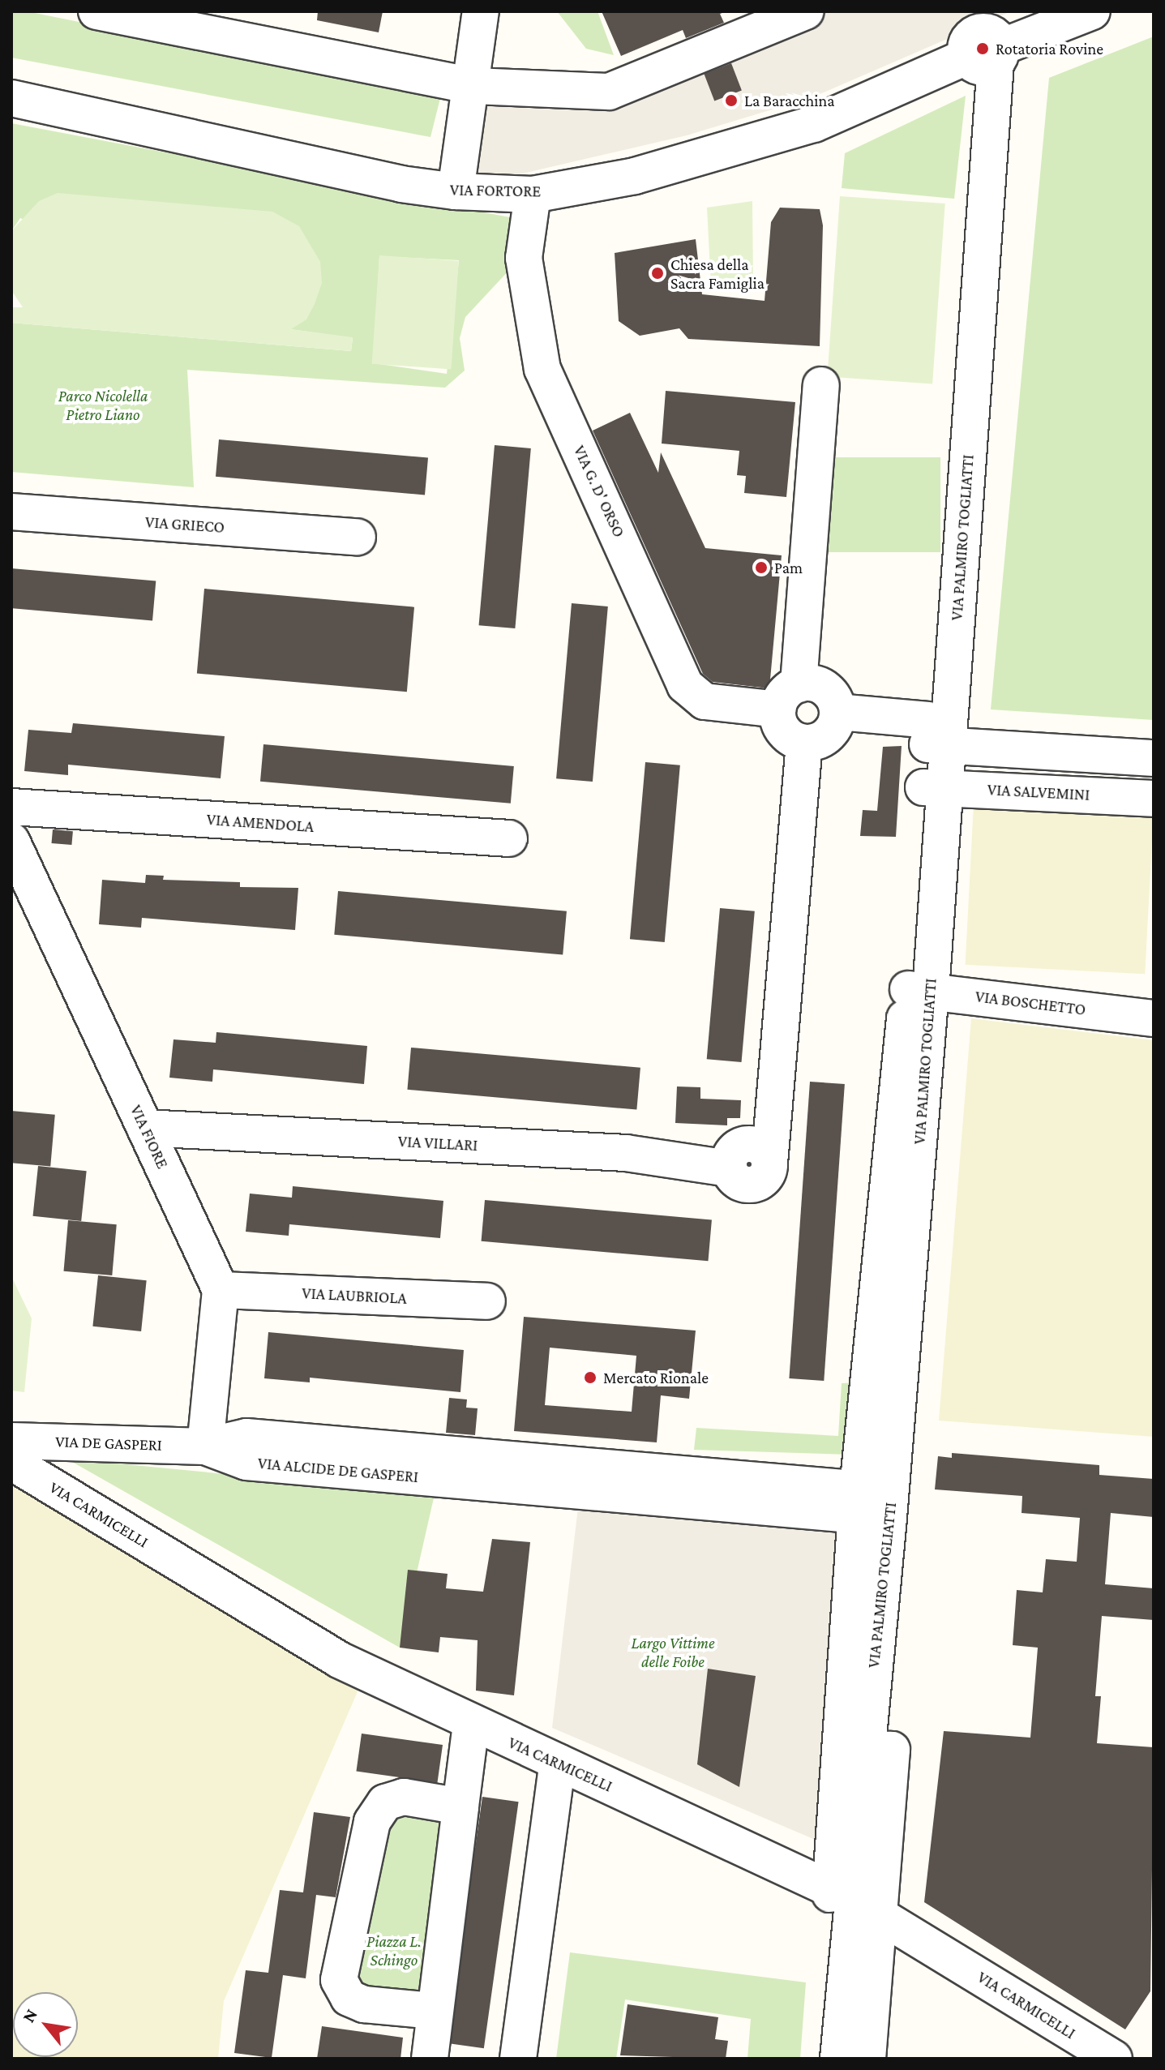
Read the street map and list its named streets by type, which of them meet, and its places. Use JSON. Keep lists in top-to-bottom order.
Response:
{
  "streets": {
    "street": [
      "VIA FORTORE",
      "VIA G. D' ORSO",
      "VIA GRIECO",
      "VIA PALMIRO TOGLIATTI",
      "VIA SALVEMINI",
      "VIA AMENDOLA",
      "VIA BOSCHETTO",
      "VIA FIORE",
      "VIA VILLARI",
      "VIA LAUBRIOLA",
      "VIA DE GASPERI",
      "VIA ALCIDE DE GASPERI",
      "VIA CARMICELLI"
    ]
  },
  "crossings": [
    ["VIA FORTORE", "VIA G. D' ORSO"],
    ["VIA FORTORE", "VIA PALMIRO TOGLIATTI"],
    ["VIA G. D' ORSO", "VIA VILLARI"],
    ["VIA PALMIRO TOGLIATTI", "VIA SALVEMINI"],
    ["VIA PALMIRO TOGLIATTI", "VIA BOSCHETTO"],
    ["VIA PALMIRO TOGLIATTI", "VIA ALCIDE DE GASPERI"],
    ["VIA PALMIRO TOGLIATTI", "VIA CARMICELLI"],
    ["VIA FIORE", "VIA VILLARI"],
    ["VIA FIORE", "VIA LAUBRIOLA"],
    ["VIA DE GASPERI", "VIA ALCIDE DE GASPERI"]
  ],
  "parks": ["Parco Nicolella Pietro Liano", "Largo Vittime delle Foibe", "Piazza L. Schingo"],
  "places": [
    "Rotatoria Rovine",
    "La Baracchina",
    "Chiesa della Sacra Famiglia",
    "Pam",
    "Mercato Rionale"
  ],
  "north": "top left"
}
